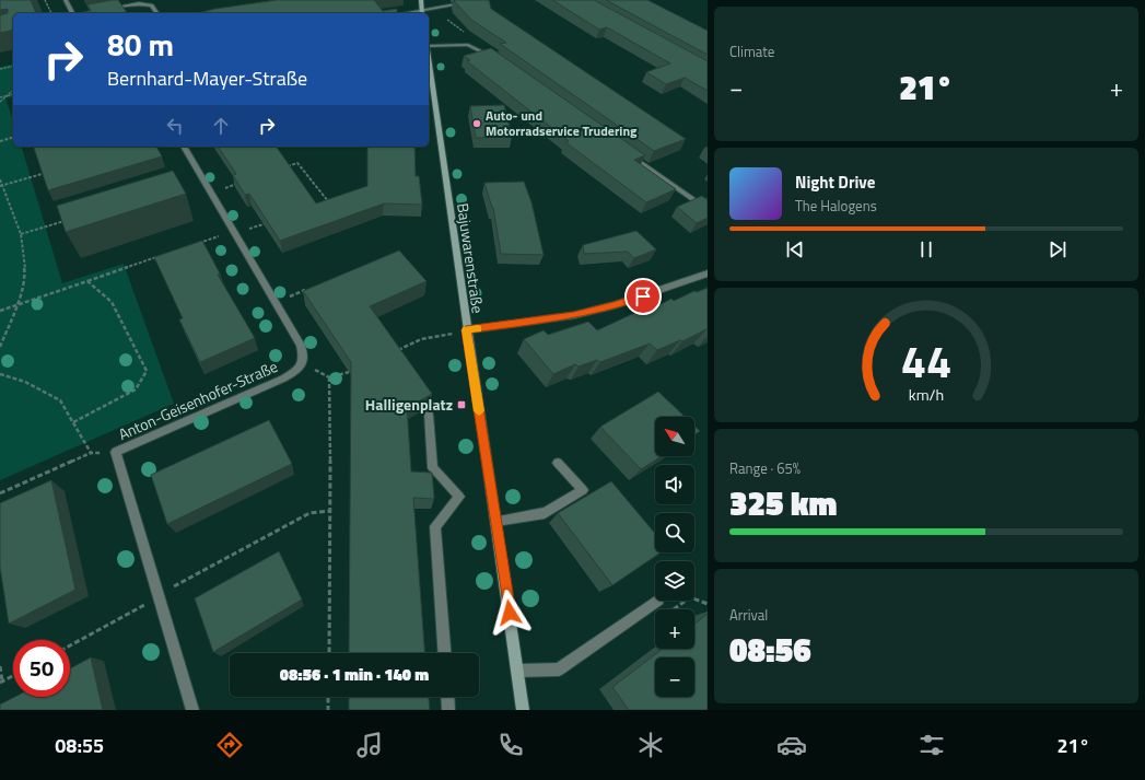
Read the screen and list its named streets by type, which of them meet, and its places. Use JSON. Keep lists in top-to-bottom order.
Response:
{
  "streets": {
    "main road": ["Bajuwarenstraße"],
    "street": ["Anton-Geisenhofer-Straße"]
  },
  "places": {
    "other": ["Auto- und Motorradservice Trudering"],
    "transit": ["Halligenplatz"]
  },
  "north": "top left",
  "page": {
    "tile": [
      "Climate",
      ["Range · 65%", "325 km"],
      ["Arrival", "08:56"]
    ],
    "turn": ["80 m", "Bernhard-Mayer-Straße"],
    "heat": ["−", "21°", "+"],
    "song": ["Night Drive", "The Halogens"],
    "map_buttons": ["+", "−"],
    "limit": "50",
    "trip": "08:56 · 1 min · 140 m",
    "tabs": ["08:55", "21°"],
    "gauge": ["44", "km/h"]
  }
}
